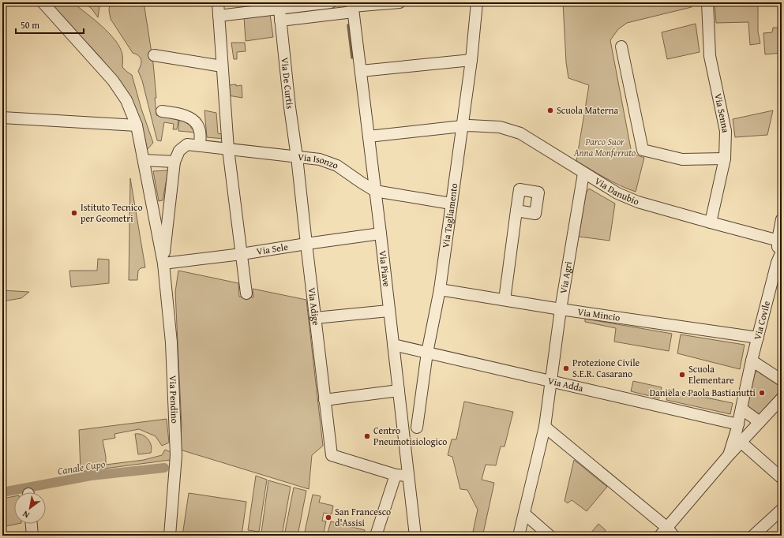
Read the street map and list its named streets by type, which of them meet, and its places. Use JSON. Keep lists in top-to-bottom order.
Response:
{
  "streets": {
    "street": [
      "Via De Curtis",
      "Via Senna",
      "Via Isonzo",
      "Via Danubio",
      "Via Tagliamento",
      "Via Sele",
      "Via Piave",
      "Via Agri",
      "Via Adige",
      "Via Mincio",
      "Via Covile",
      "Via Adda",
      "Via Pendino"
    ]
  },
  "crossings": [
    ["Via De Curtis", "Via Isonzo"],
    ["Via De Curtis", "Via Adige"],
    ["Via Senna", "Via Danubio"],
    ["Via Isonzo", "Via Tagliamento"],
    ["Via Isonzo", "Via Piave"],
    ["Via Isonzo", "Via Adige"],
    ["Via Isonzo", "Via Pendino"],
    ["Via Danubio", "Via Tagliamento"],
    ["Via Danubio", "Via Piave"],
    ["Via Danubio", "Via Agri"],
    ["Via Danubio", "Via Covile"],
    ["Via Tagliamento", "Via Mincio"],
    ["Via Tagliamento", "Via Adda"],
    ["Via Sele", "Via Piave"],
    ["Via Sele", "Via Adige"],
    ["Via Sele", "Via Pendino"],
    ["Via Piave", "Via Adda"],
    ["Via Agri", "Via Mincio"],
    ["Via Agri", "Via Adda"],
    ["Via Mincio", "Via Covile"],
    ["Via Covile", "Via Adda"]
  ],
  "water": ["Canale Cupo"],
  "parks": ["Parco Suor Anna Monferrato"],
  "places": [
    "Scuola Materna",
    "Istituto Tecnico per Geometri",
    "Protezione Civile S.E.R. Casarano",
    "Scuola Elementare",
    "Daniela e Paola Bastianutti",
    "Centro Pneumotisiologico",
    "San Francesco d'Assisi"
  ],
  "scale_bar": "50 m",
  "north": "bottom left"
}
